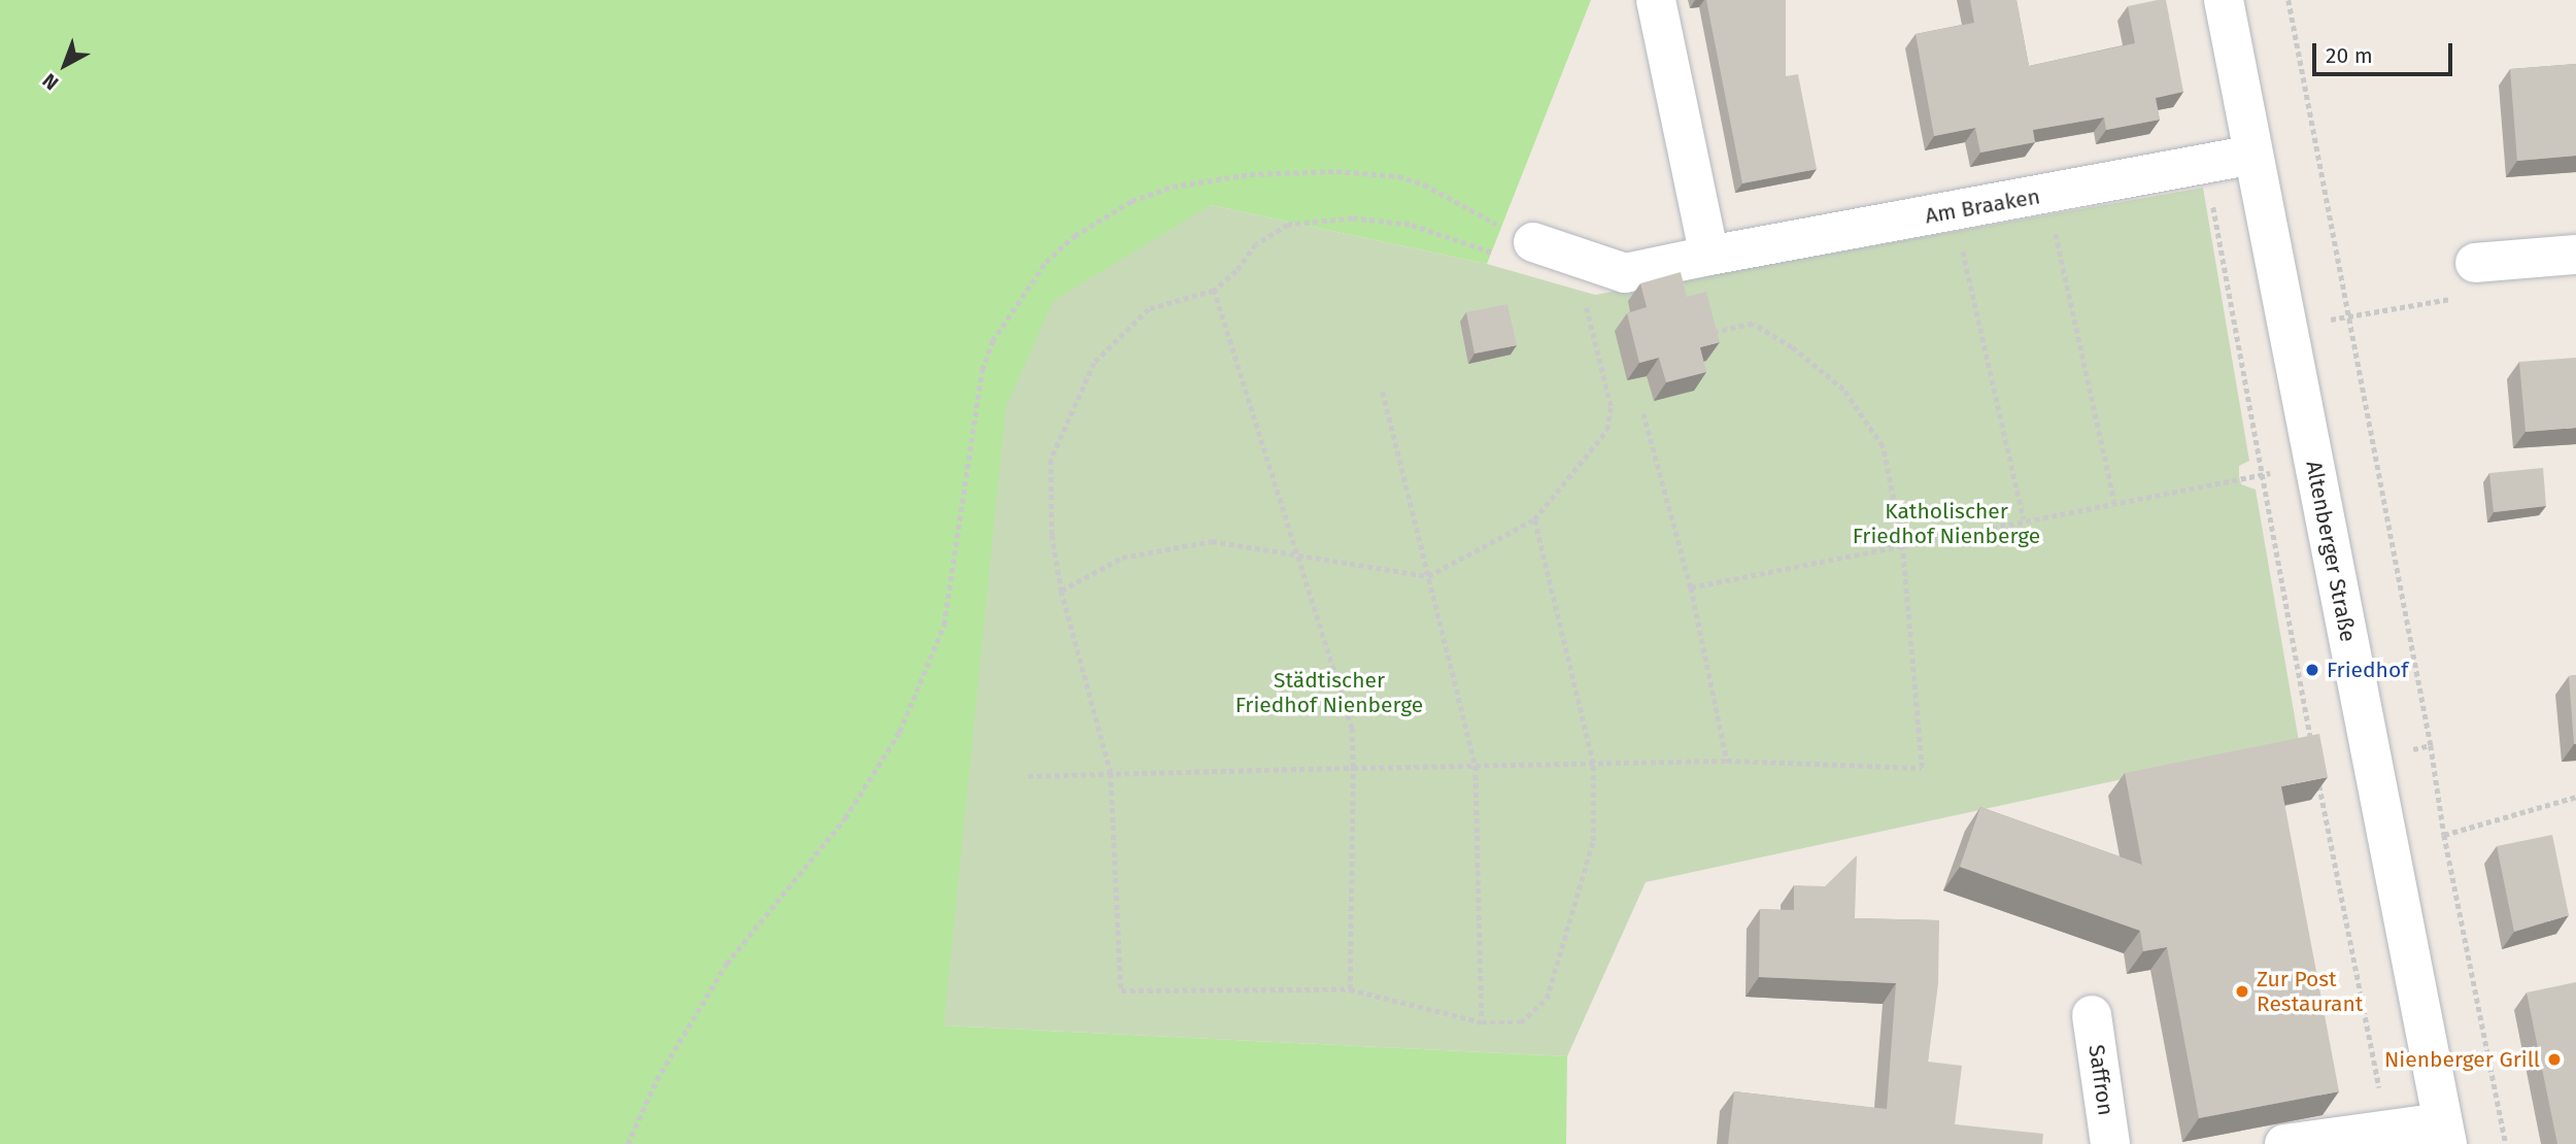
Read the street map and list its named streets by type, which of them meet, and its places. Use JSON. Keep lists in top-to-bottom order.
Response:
{
  "streets": {
    "street": ["Am Braaken", "Altenberger Straße", "Saffron"]
  },
  "crossings": [
    ["Am Braaken", "Altenberger Straße"]
  ],
  "parks": ["Katholischer Friedhof Nienberge", "Städtischer Friedhof Nienberge"],
  "places": ["Friedhof", "Zur Post Restaurant", "Nienberger Grill"],
  "scale_bar": "20 m",
  "north": "bottom left"
}
